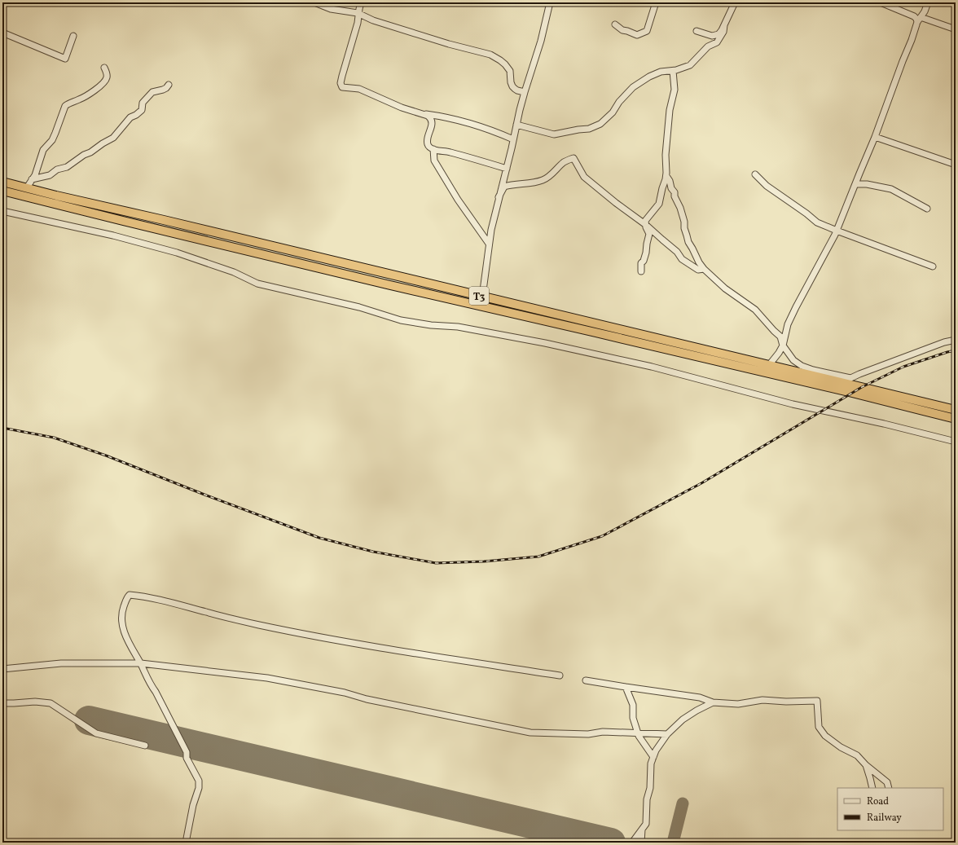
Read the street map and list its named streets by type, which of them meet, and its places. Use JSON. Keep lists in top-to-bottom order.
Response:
{
  "streets": {
    "highway": ["T3"]
  },
  "legend": ["Road", "Railway"]
}
